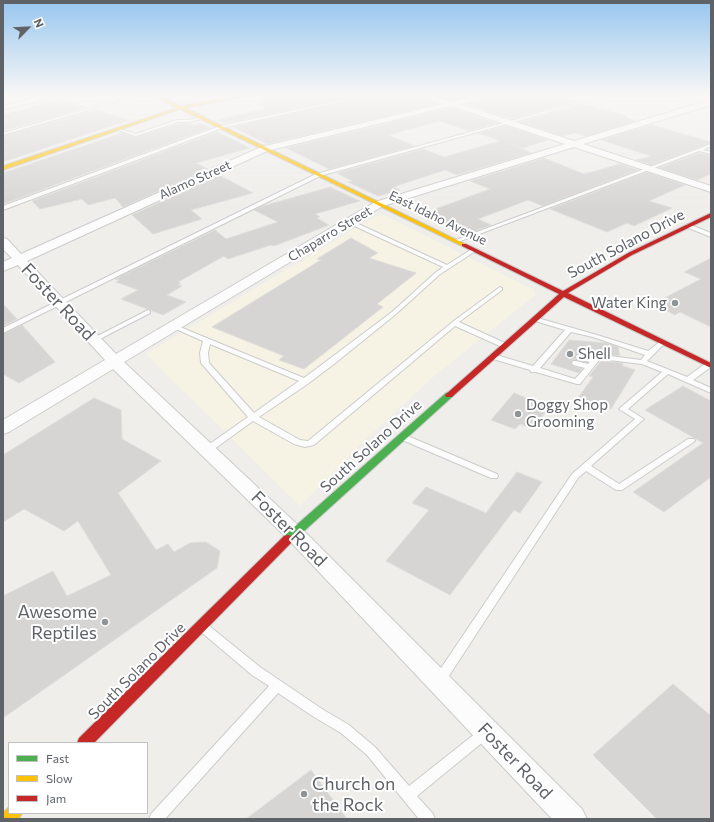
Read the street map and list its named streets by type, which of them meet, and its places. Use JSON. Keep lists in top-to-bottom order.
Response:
{
  "streets": {
    "street": [
      "Alamo Street",
      "East Idaho Avenue",
      "Chaparro Street",
      "South Solano Drive",
      "Foster Road"
    ]
  },
  "crossings": [
    ["Alamo Street", "East Idaho Avenue"],
    ["Alamo Street", "Foster Road"],
    ["East Idaho Avenue", "Chaparro Street"],
    ["East Idaho Avenue", "South Solano Drive"],
    ["Chaparro Street", "Foster Road"],
    ["South Solano Drive", "Foster Road"]
  ],
  "places": [
    "Water King",
    "Shell",
    "Doggy Shop Grooming",
    "Awesome Reptiles",
    "Church on the Rock"
  ],
  "legend": ["Fast", "Slow", "Jam"],
  "north": "top right"
}
